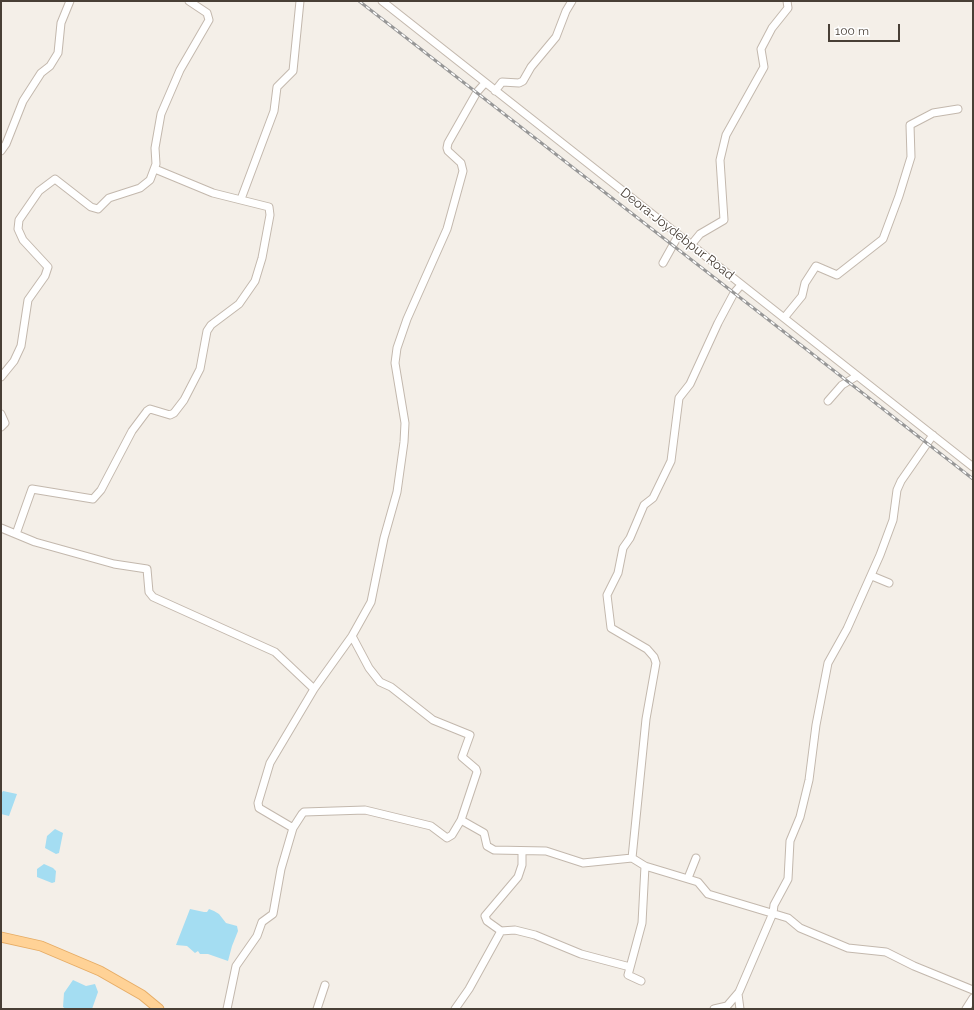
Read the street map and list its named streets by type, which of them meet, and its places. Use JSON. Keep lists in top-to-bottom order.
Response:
{
  "streets": {
    "street": ["Deora-Joydebpur Road"]
  },
  "scale_bar": "100 m"
}
